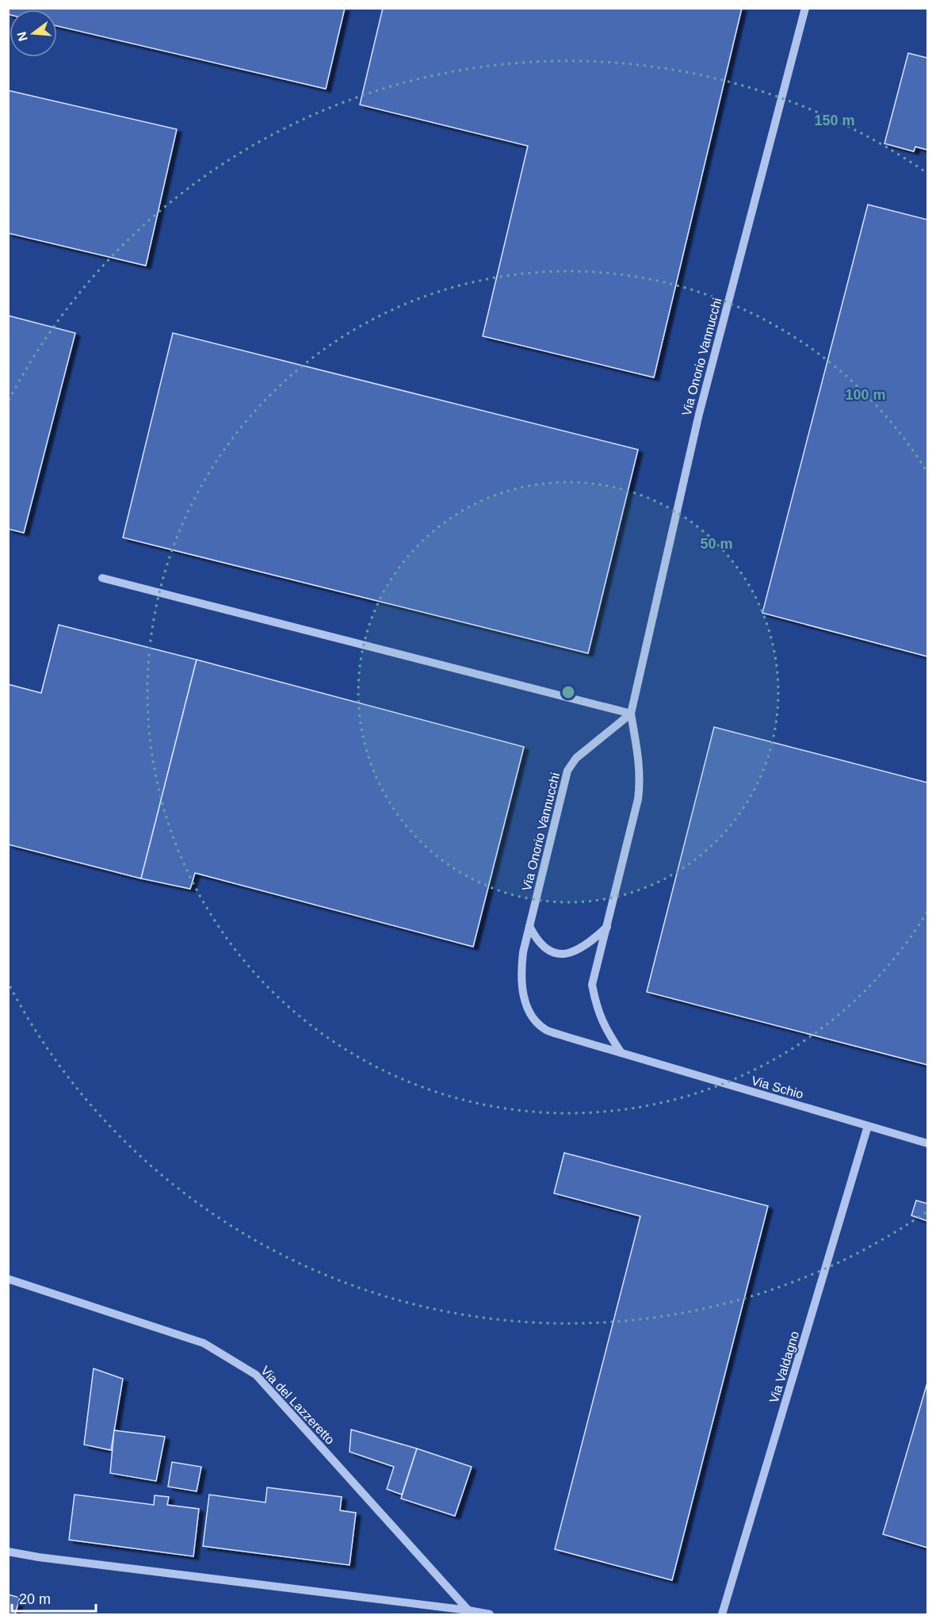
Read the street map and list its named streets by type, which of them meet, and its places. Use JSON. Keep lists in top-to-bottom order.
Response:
{
  "streets": {
    "street": [
      "Via Onorio Vannucchi",
      "Via Schio",
      "Via Valdagno",
      "Via del Lazzeretto"
    ]
  },
  "crossings": [
    ["Via Onorio Vannucchi", "Via Schio"],
    ["Via Schio", "Via Valdagno"]
  ],
  "scale_bar": "20 m",
  "north": "left",
  "rings": ["150 m", "100 m", "50 m"]
}
